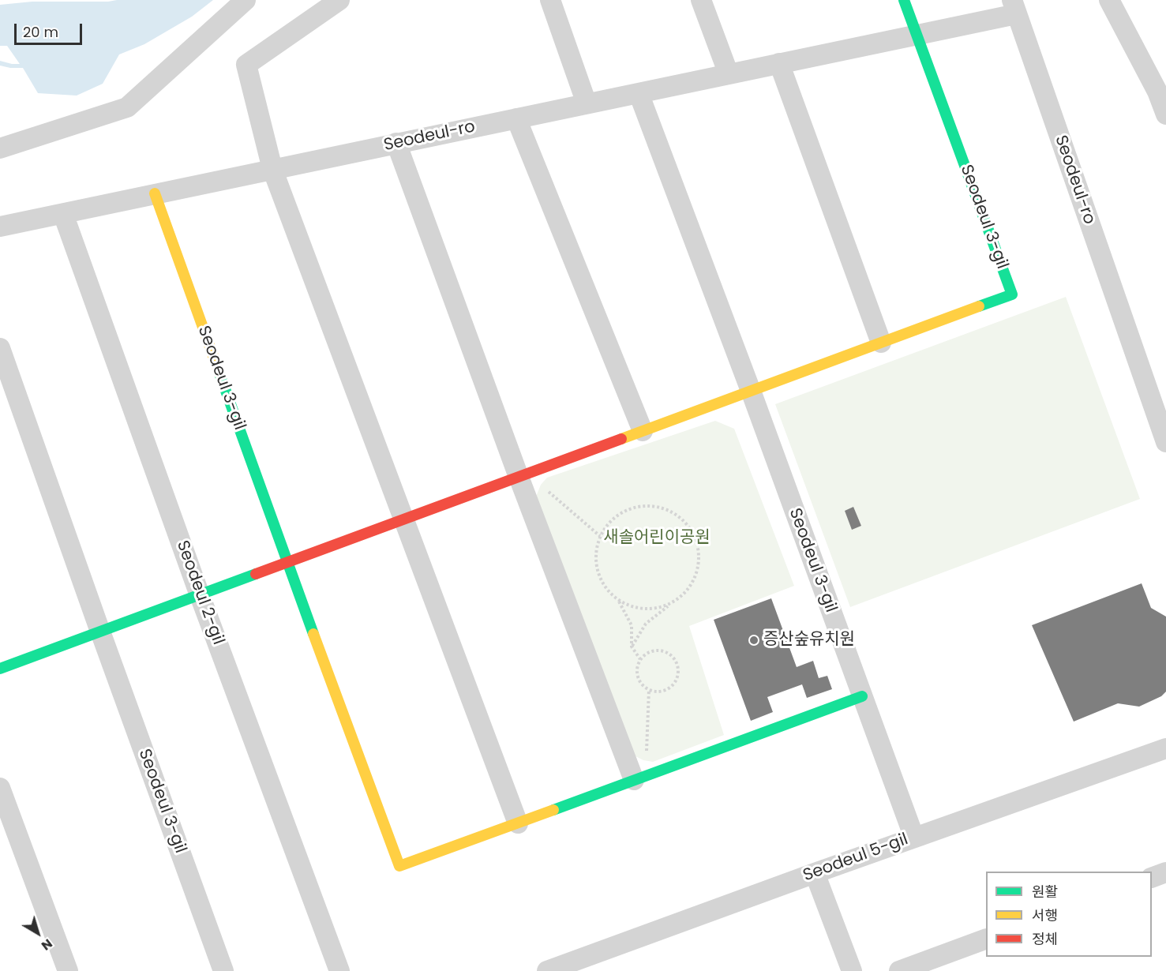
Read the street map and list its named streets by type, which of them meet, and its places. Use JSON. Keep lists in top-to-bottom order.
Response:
{
  "streets": {
    "street": [
      "Seodeul-ro",
      "Seodeul 3-gil",
      "Seodeul 2-gil",
      "Seodeul 5-gil"
    ]
  },
  "crossings": [
    ["Seodeul-ro", "Seodeul 3-gil"],
    ["Seodeul-ro", "Seodeul 2-gil"],
    ["Seodeul 3-gil", "Seodeul 2-gil"],
    ["Seodeul 3-gil", "Seodeul 5-gil"]
  ],
  "parks": ["새솔어린이공원"],
  "places": ["증산숲유치원"],
  "legend": ["원활", "서행", "정체"],
  "scale_bar": "20 m",
  "north": "bottom right"
}
